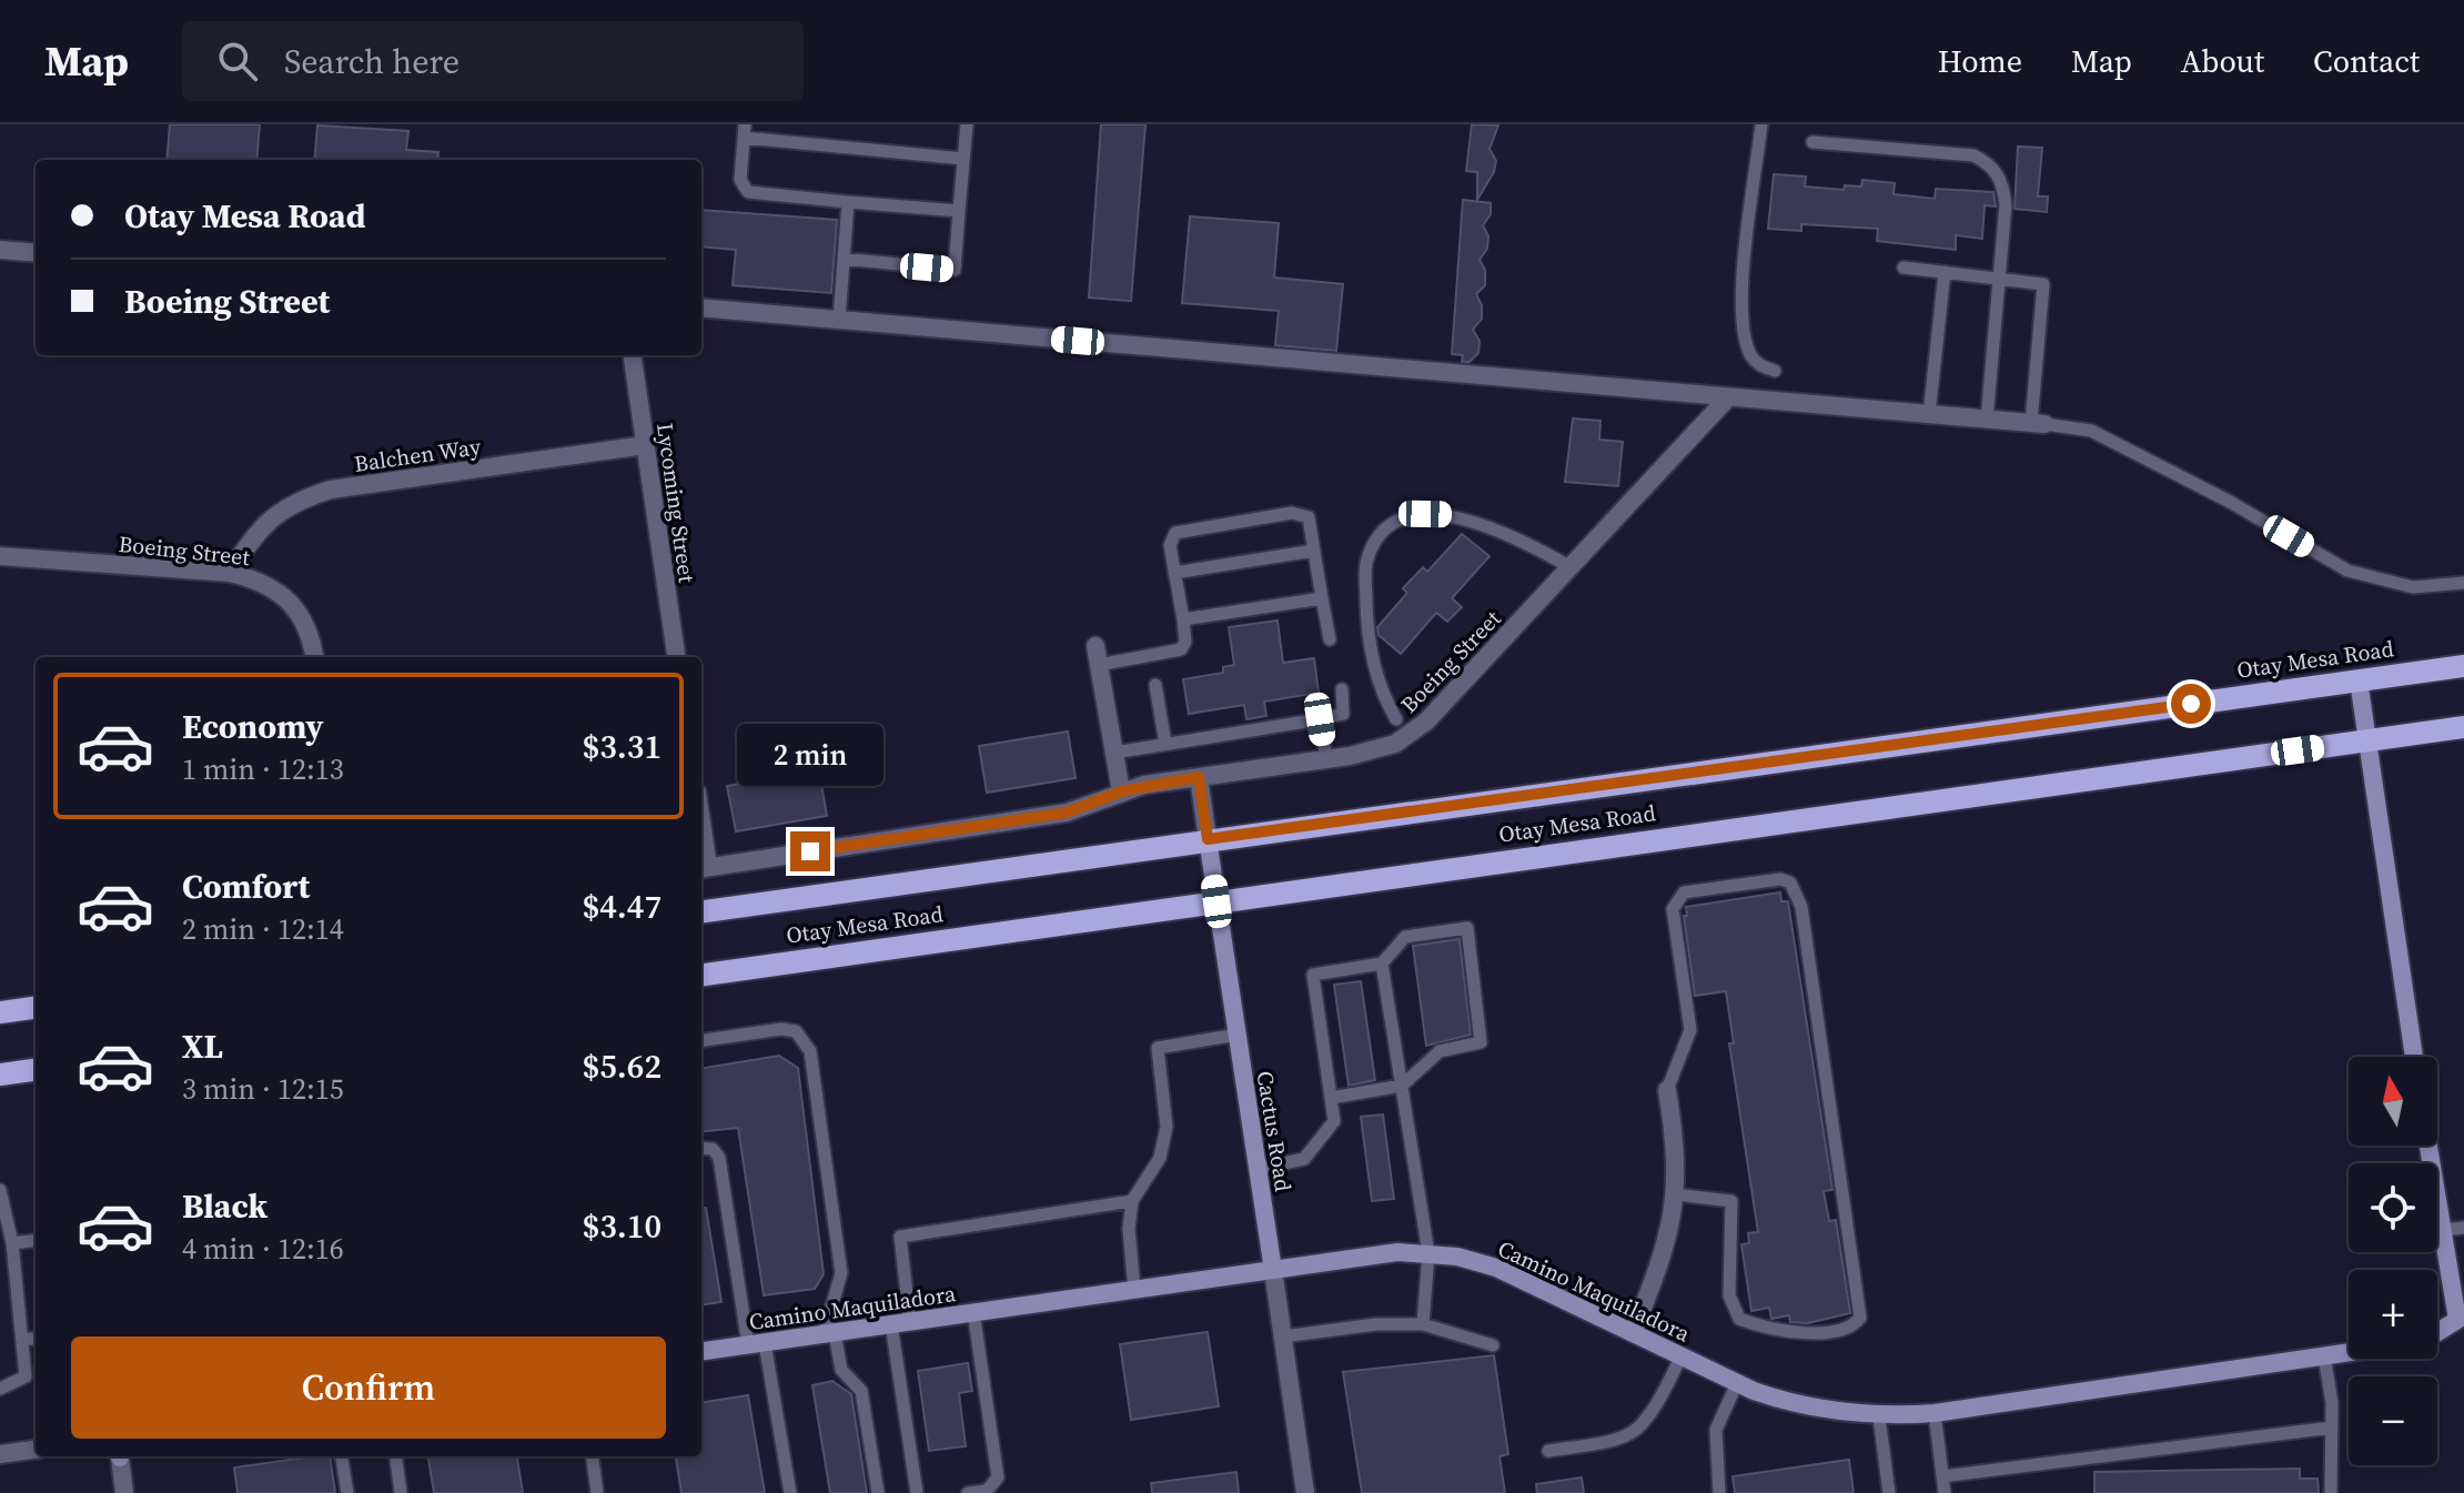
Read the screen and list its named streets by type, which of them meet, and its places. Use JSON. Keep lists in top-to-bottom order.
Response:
{
  "streets": {
    "main road": ["Otay Mesa Road"],
    "street": [
      "Balchen Way",
      "Lycoming Street",
      "Boeing Street",
      "Cactus Road",
      "Camino Maquiladora"
    ]
  },
  "crossings": [
    ["Balchen Way", "Lycoming Street"],
    ["Balchen Way", "Boeing Street"],
    ["Boeing Street", "Cactus Road"],
    ["Otay Mesa Road", "Cactus Road"],
    ["Cactus Road", "Camino Maquiladora"]
  ],
  "north": "top",
  "page": {
    "header": "Map",
    "search": "Search here",
    "nav": [
      "Home",
      "Map",
      "About",
      "Contact"
    ],
    "banner": ["Otay Mesa Road", "Boeing Street"],
    "list": [
      {
        "name": "Economy",
        "note": "1 min · 12:13",
        "value": "$3.31"
      },
      {
        "name": "Comfort",
        "note": "2 min · 12:14",
        "value": "$4.47"
      },
      {
        "name": "XL",
        "note": "3 min · 12:15",
        "value": "$5.62"
      },
      {
        "name": "Black",
        "note": "4 min · 12:16",
        "value": "$3.10"
      }
    ],
    "bubble": "2 min",
    "map_buttons": ["+", "−"],
    "buttons": "Confirm"
  }
}
